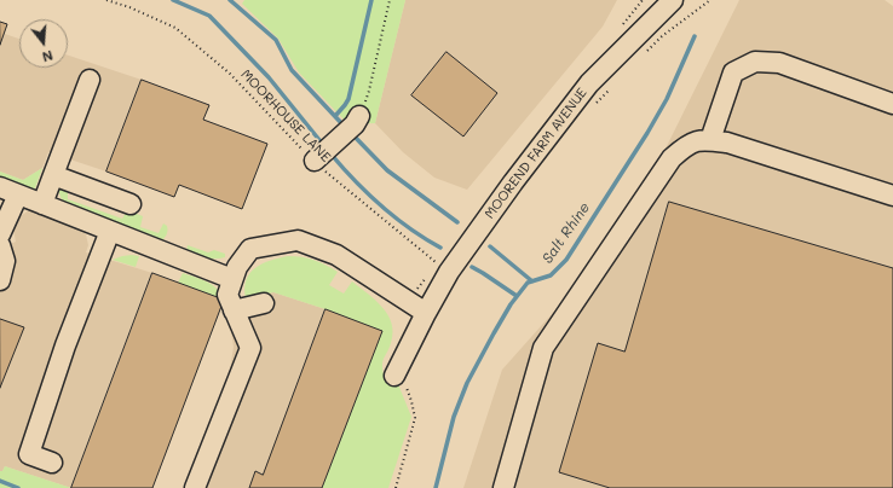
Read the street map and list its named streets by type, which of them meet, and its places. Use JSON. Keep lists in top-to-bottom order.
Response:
{
  "streets": {
    "street": ["MOOREND FARM AVENUE"],
    "path": ["MOORHOUSE LANE"]
  },
  "water": ["Salt Rhine"],
  "north": "bottom"
}
